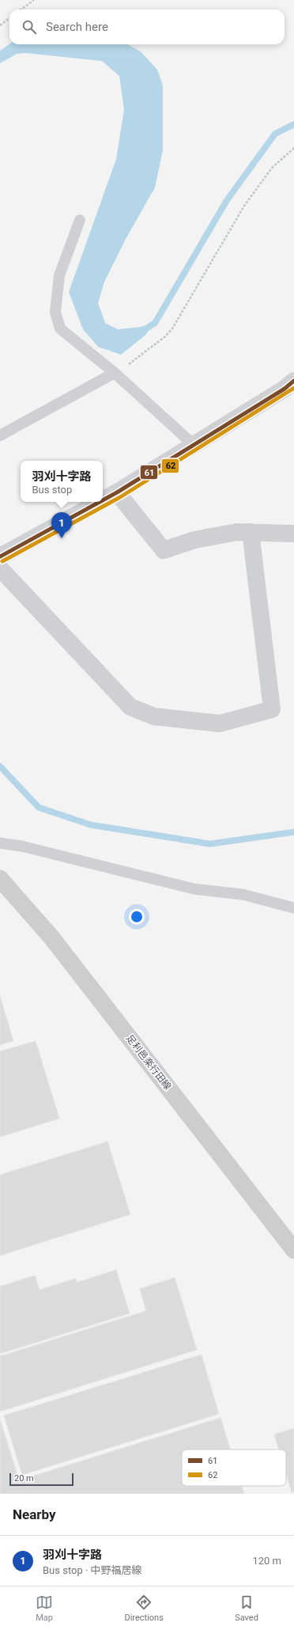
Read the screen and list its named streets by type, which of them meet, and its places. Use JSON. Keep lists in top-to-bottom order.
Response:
{
  "streets": {
    "main road": ["足利邑楽行田線"]
  },
  "lines": ["transit line 61", "transit line 62"],
  "legend": ["61", "62"],
  "scale_bar": "20 m",
  "page": {
    "search": "Search here",
    "popup": ["羽刈十字路", "Bus stop"],
    "pins": "1",
    "scale": "20 m",
    "heading": "Nearby",
    "list": [
      {
        "mark": "1",
        "name": "羽刈十字路",
        "note": "Bus stop · 中野福居線",
        "value": "120 m"
      }
    ],
    "nav": ["Map", "Directions", "Saved"]
  }
}
